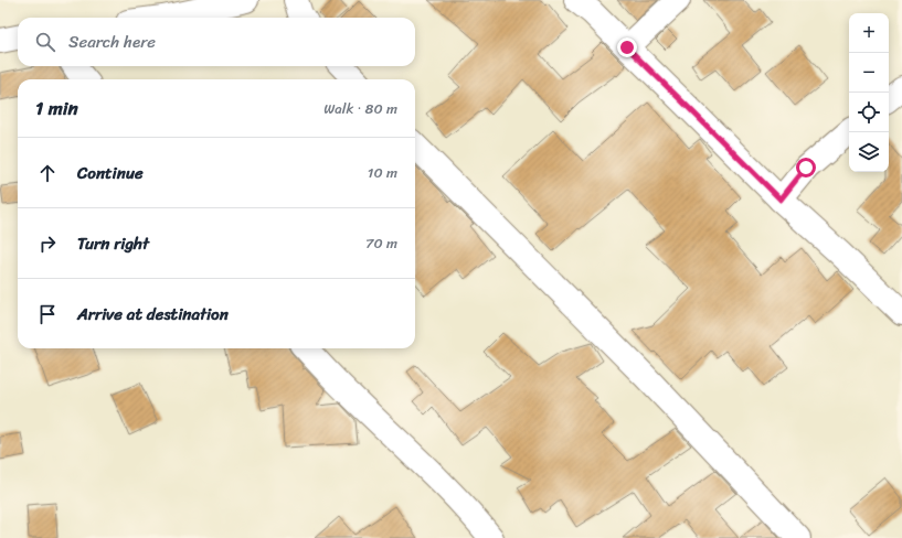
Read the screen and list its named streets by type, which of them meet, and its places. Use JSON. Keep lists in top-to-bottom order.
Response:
{
  "page": {
    "map_buttons": ["+", "−"],
    "search": "Search here",
    "heading": ["1 min", "Walk · 80 m"],
    "list": [
      ["Continue", "10 m"],
      ["Turn right", "70 m"],
      "Arrive at destination"
    ]
  }
}
